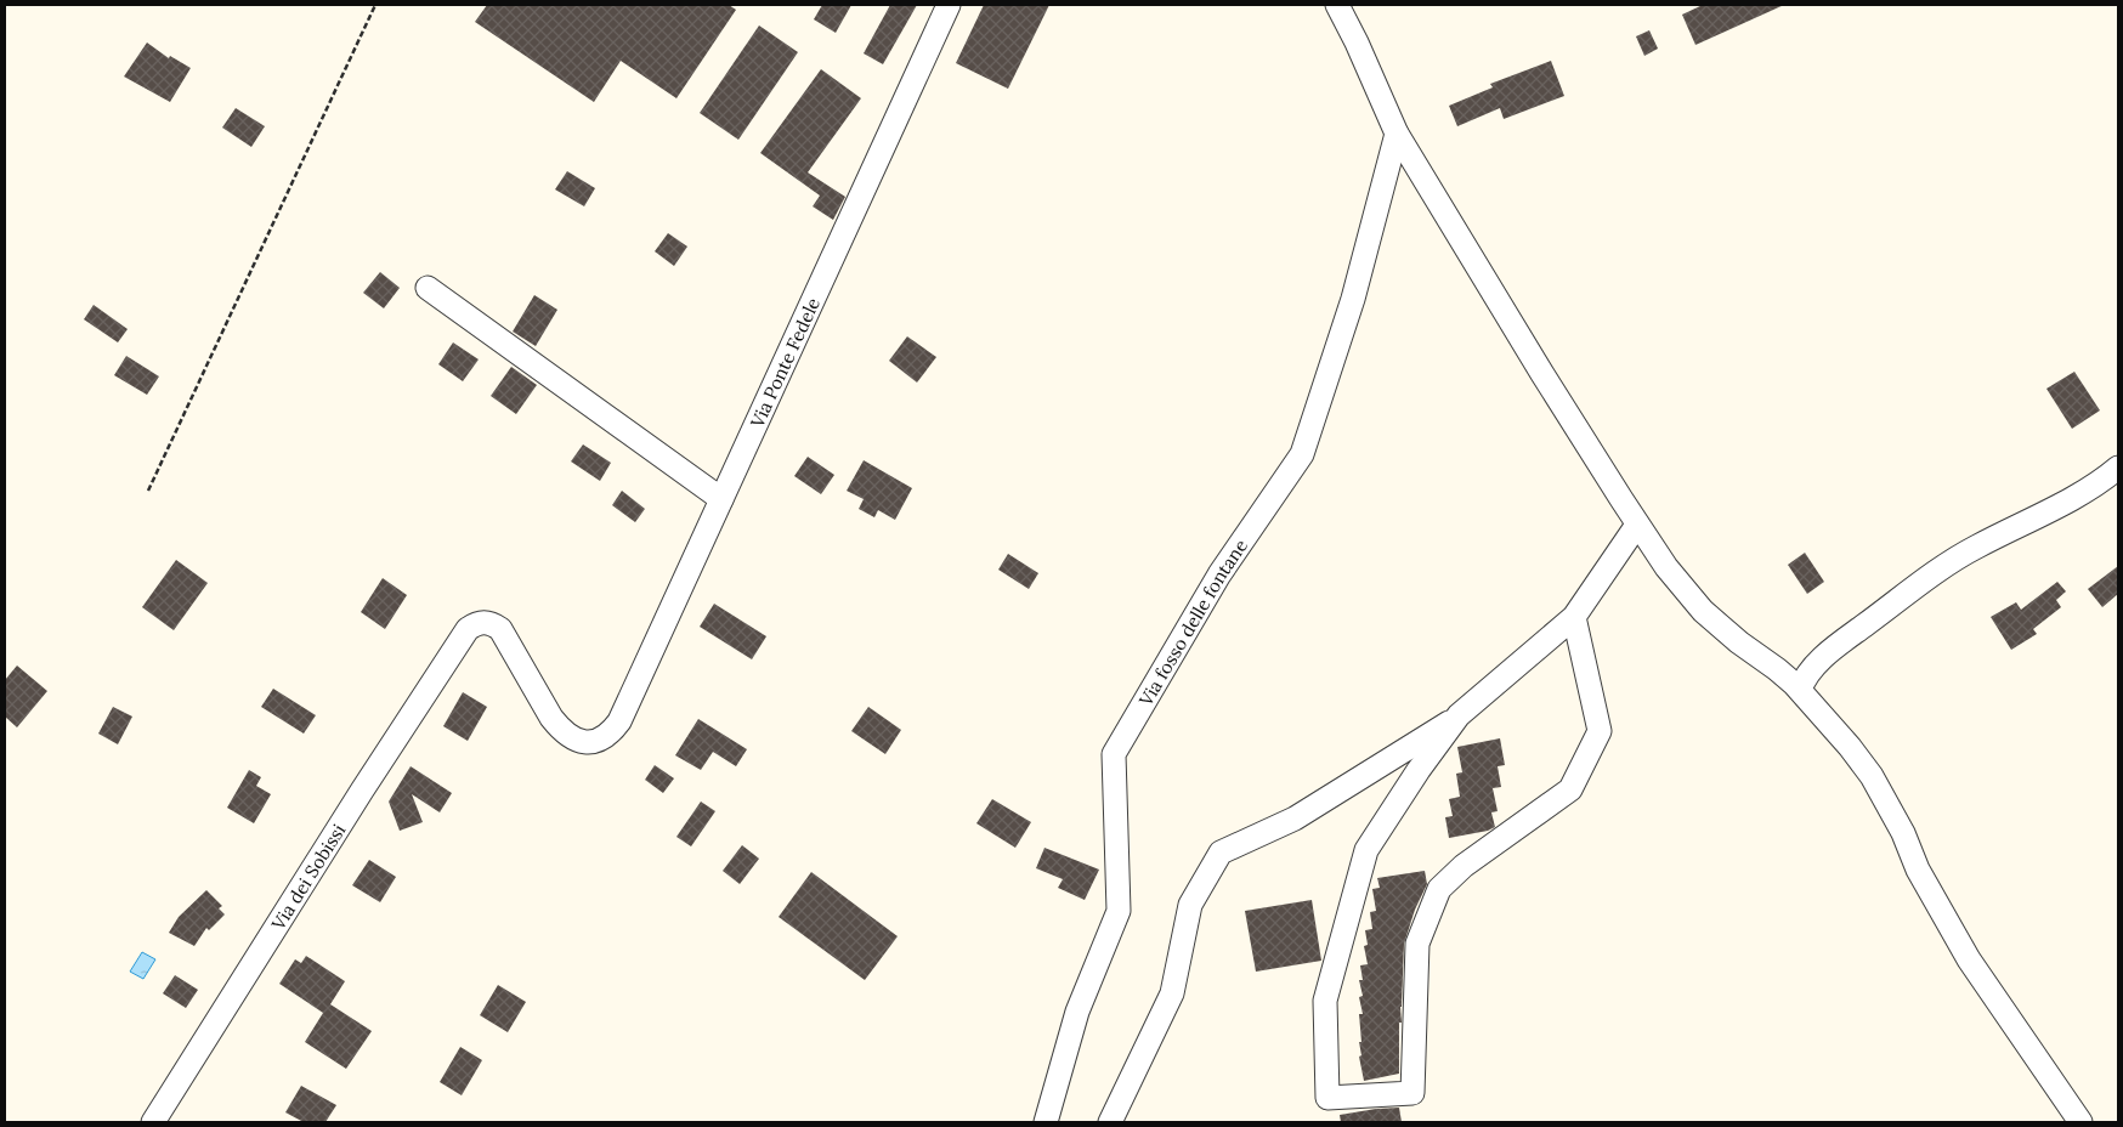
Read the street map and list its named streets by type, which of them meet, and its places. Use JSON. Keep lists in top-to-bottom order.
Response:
{
  "streets": {
    "street": ["Via Ponte Fedele", "Via fosso delle fontane", "Via dei Sobissi"]
  },
  "crossings": [
    ["Via Ponte Fedele", "Via dei Sobissi"]
  ]
}
